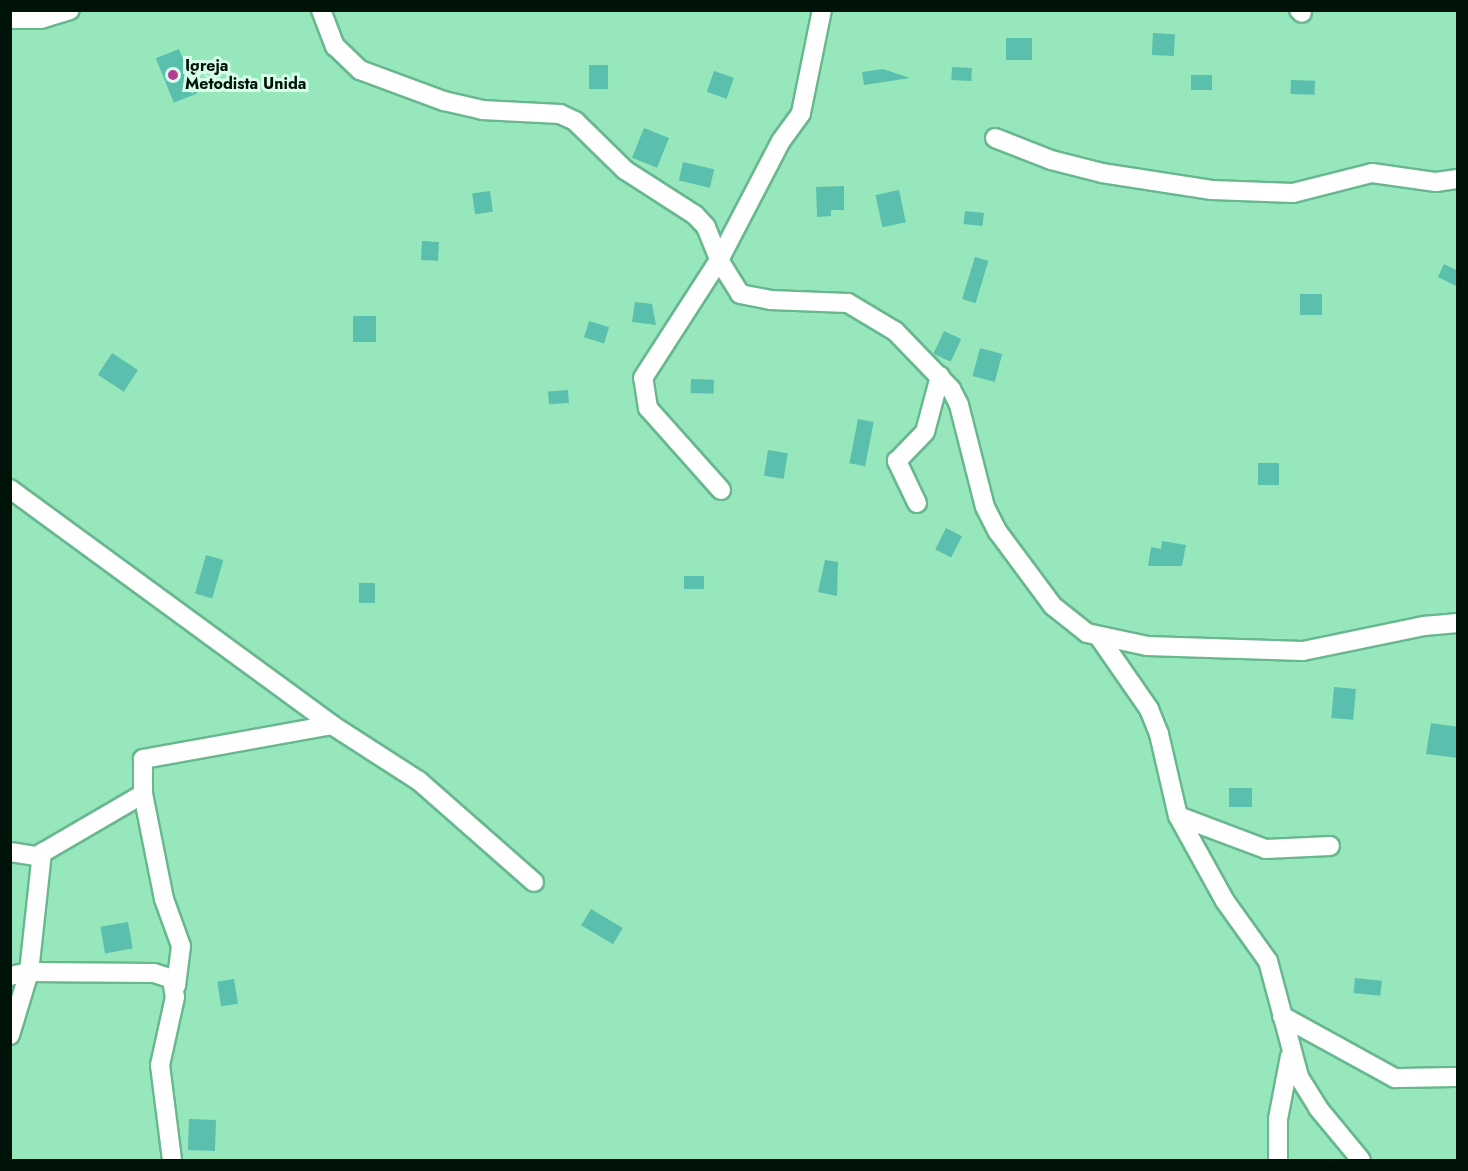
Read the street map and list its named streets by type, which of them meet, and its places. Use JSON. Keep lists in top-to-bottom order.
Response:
{
  "places": ["Igreja Metodista Unida"]
}
